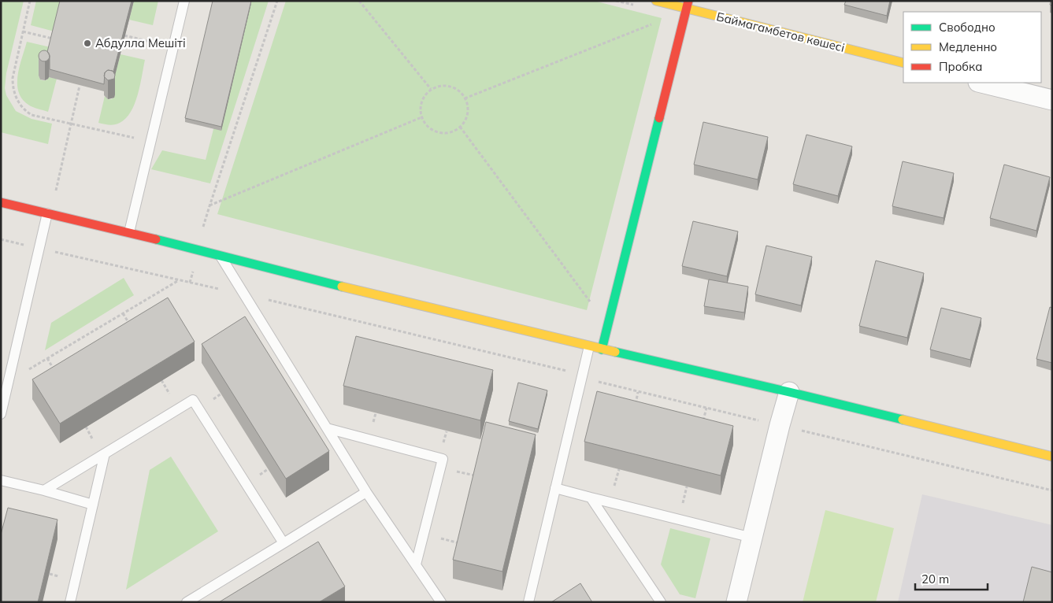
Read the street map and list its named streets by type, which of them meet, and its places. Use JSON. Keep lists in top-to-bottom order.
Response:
{
  "streets": {
    "street": ["Баймагамбетов көшесі"]
  },
  "places": ["Абдулла Мешіті"],
  "legend": ["Свободно", "Медленно", "Пробка"],
  "scale_bar": "20 m"
}
